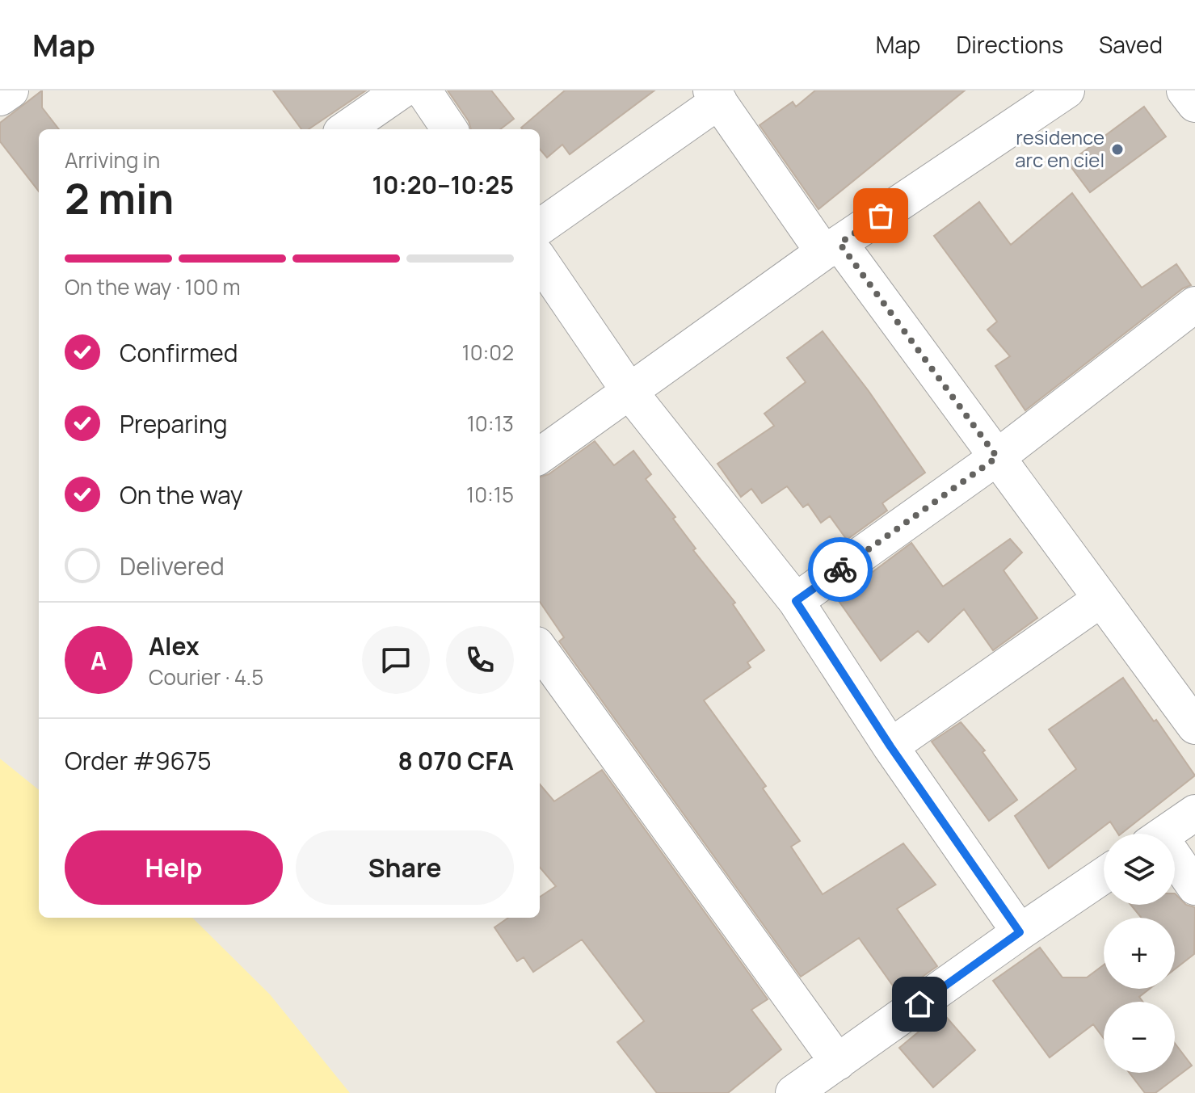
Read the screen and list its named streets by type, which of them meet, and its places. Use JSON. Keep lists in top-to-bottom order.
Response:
{
  "places": ["residence arc en ciel"],
  "page": {
    "header": "Map",
    "nav": ["Map", "Directions", "Saved"],
    "heading": ["2 min", "Arriving in", "10:20–10:25"],
    "panel": [
      "Alex",
      "Courier · 4.5",
      "Order #9675",
      "8 070 CFA"
    ],
    "bar": "On the way · 100 m",
    "list": [
      ["Confirmed", "10:02"],
      ["Preparing", "10:13"],
      ["On the way", "10:15"],
      "Delivered"
    ],
    "round": "A",
    "buttons": ["Help", "Share"],
    "map_buttons": ["+", "−"]
  }
}
